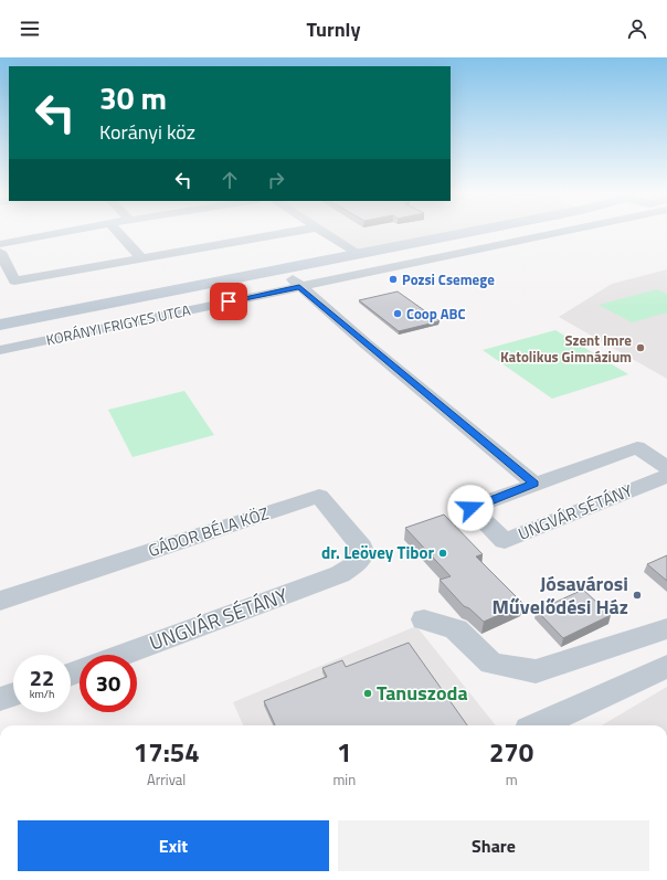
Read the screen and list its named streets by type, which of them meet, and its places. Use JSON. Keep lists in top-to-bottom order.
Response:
{
  "streets": {
    "street": ["KORÁNYI FRIGYES UTCA", "UNGVÁR SÉTÁNY", "GÁDOR BÉLA KÖZ"]
  },
  "crossings": [
    ["UNGVÁR SÉTÁNY", "GÁDOR BÉLA KÖZ"]
  ],
  "places": [
    "Pozsi Csemege",
    "Coop ABC",
    "Szent Imre Katolikus Gimnázium",
    "dr. Leövey Tibor",
    "Jósavárosi Művelődési Ház",
    "Tanuszoda"
  ],
  "page": {
    "header": "Turnly",
    "turn": ["30 m", "Korányi köz"],
    "speed": "22 km/h",
    "limit": "30",
    "eta": [
      "17:54",
      "Arrival",
      "1",
      "min",
      "270",
      "m"
    ],
    "buttons": ["Exit", "Share"]
  }
}
